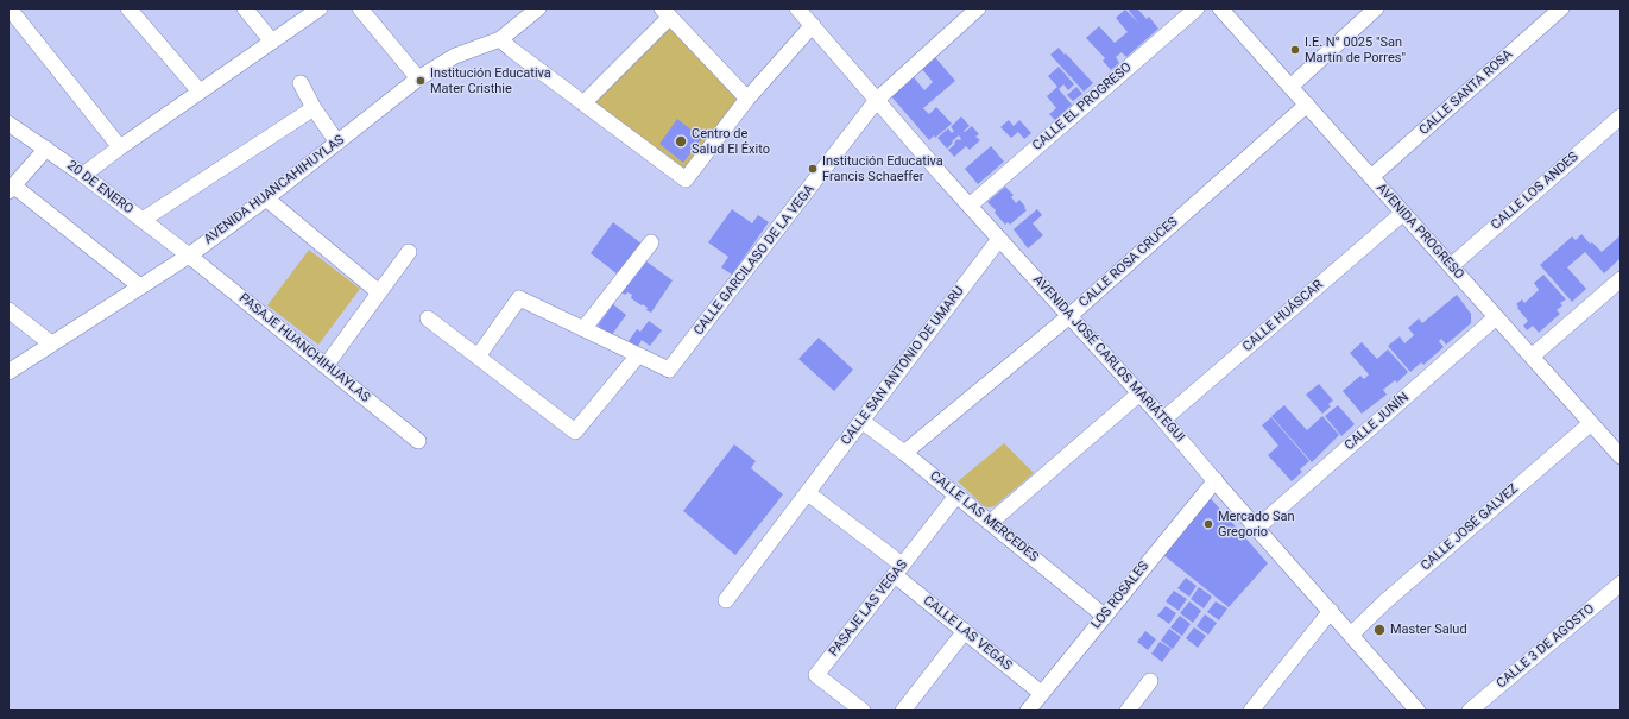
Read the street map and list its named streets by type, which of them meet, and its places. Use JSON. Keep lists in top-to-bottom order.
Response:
{
  "streets": {
    "street": [
      "CALLE SANTA ROSA",
      "CALLE EL PROGRESO",
      "20 DE ENERO",
      "AVENIDA HUANCAHIHUYLAS",
      "CALLE LOS ANDES",
      "AVENIDA PROGRESO",
      "CALLE GARCILASO DE LA VEGA",
      "CALLE ROSA CRUCES",
      "CALLE HUÁSCAR",
      "PASAJE HUANCHIHUAYLAS",
      "AVENIDA JOSÉ CARLOS MARIÁTEGUI",
      "CALLE SAN ANTONIO DE UMARU",
      "CALLE JUNÍN",
      "CALLE LAS MERCEDES",
      "CALLE JOSÉ GALVEZ",
      "LOS ROSALES",
      "PASAJE LAS VEGAS",
      "CALLE LAS VEGAS",
      "CALLE 3 DE AGOSTO"
    ]
  },
  "crossings": [
    ["CALLE SANTA ROSA", "AVENIDA PROGRESO"],
    ["CALLE EL PROGRESO", "AVENIDA JOSÉ CARLOS MARIÁTEGUI"],
    ["20 DE ENERO", "AVENIDA HUANCAHIHUYLAS"],
    ["20 DE ENERO", "PASAJE HUANCHIHUAYLAS"],
    ["AVENIDA HUANCAHIHUYLAS", "PASAJE HUANCHIHUAYLAS"],
    ["CALLE LOS ANDES", "AVENIDA PROGRESO"],
    ["AVENIDA PROGRESO", "CALLE ROSA CRUCES"],
    ["AVENIDA PROGRESO", "CALLE HUÁSCAR"],
    ["AVENIDA PROGRESO", "CALLE JUNÍN"],
    ["AVENIDA PROGRESO", "CALLE JOSÉ GALVEZ"],
    ["CALLE GARCILASO DE LA VEGA", "AVENIDA JOSÉ CARLOS MARIÁTEGUI"],
    ["CALLE ROSA CRUCES", "AVENIDA JOSÉ CARLOS MARIÁTEGUI"],
    ["CALLE ROSA CRUCES", "CALLE LAS MERCEDES"],
    ["CALLE HUÁSCAR", "AVENIDA JOSÉ CARLOS MARIÁTEGUI"],
    ["AVENIDA JOSÉ CARLOS MARIÁTEGUI", "CALLE SAN ANTONIO DE UMARU"],
    ["AVENIDA JOSÉ CARLOS MARIÁTEGUI", "CALLE JUNÍN"],
    ["AVENIDA JOSÉ CARLOS MARIÁTEGUI", "CALLE JOSÉ GALVEZ"],
    ["AVENIDA JOSÉ CARLOS MARIÁTEGUI", "LOS ROSALES"],
    ["CALLE SAN ANTONIO DE UMARU", "CALLE LAS MERCEDES"],
    ["CALLE SAN ANTONIO DE UMARU", "CALLE LAS VEGAS"],
    ["CALLE LAS MERCEDES", "LOS ROSALES"],
    ["CALLE LAS MERCEDES", "PASAJE LAS VEGAS"],
    ["LOS ROSALES", "CALLE LAS VEGAS"],
    ["PASAJE LAS VEGAS", "CALLE LAS VEGAS"]
  ],
  "places": [
    "I.E. N° 0025 \"San Martín de Porres\"",
    "Institución Educativa Mater Cristhie",
    "Centro de Salud El Éxito",
    "Institución Educativa Francis Schaeffer",
    "Mercado San Gregorio",
    "Master Salud"
  ]
}
